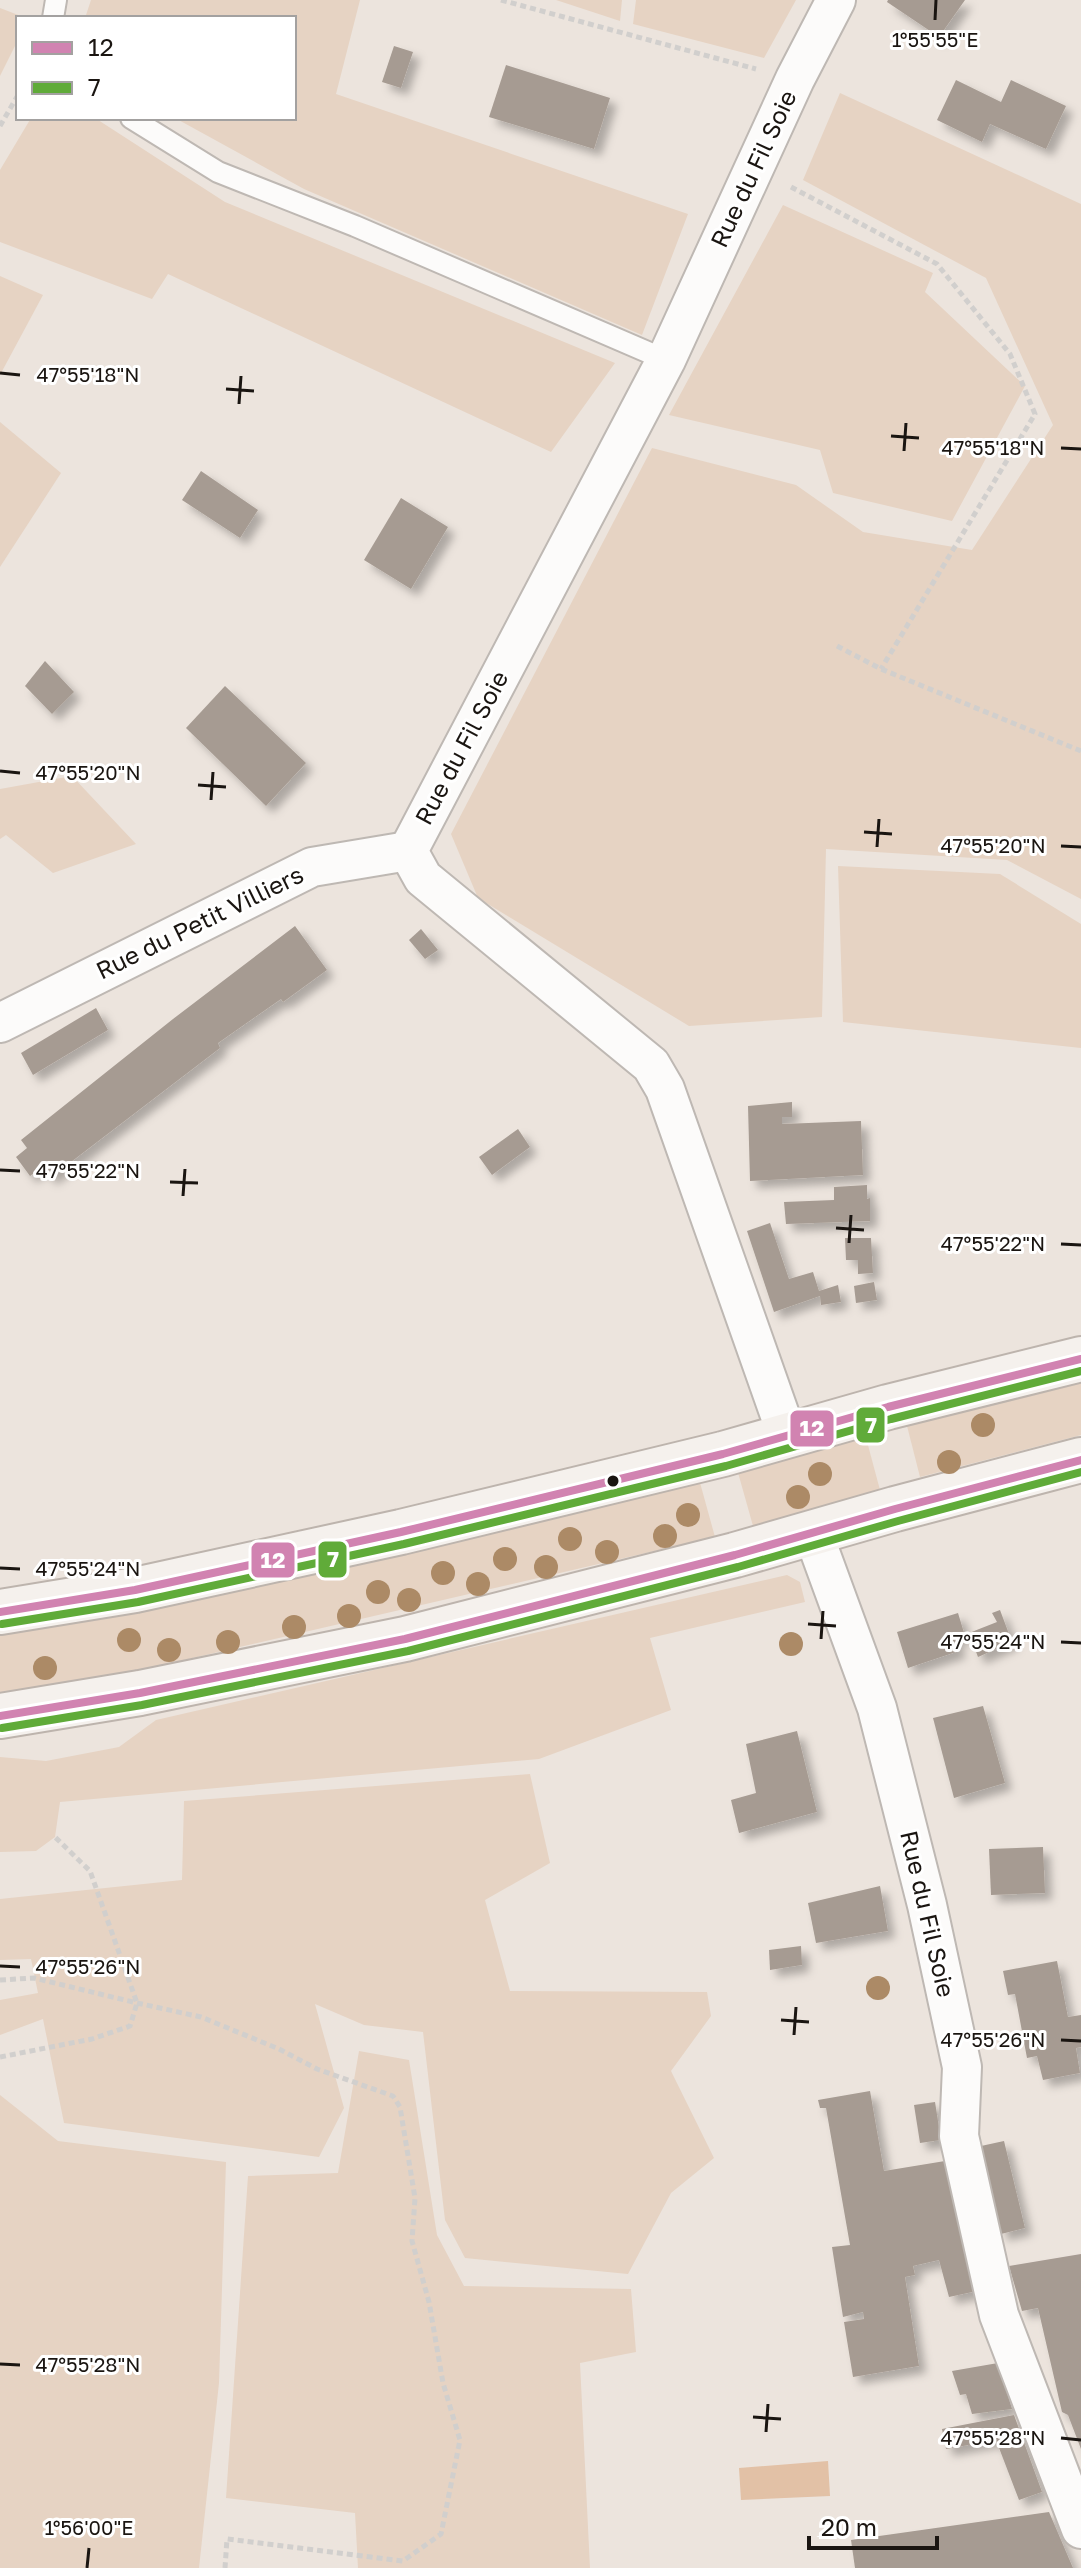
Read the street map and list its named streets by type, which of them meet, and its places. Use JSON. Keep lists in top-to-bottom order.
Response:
{
  "streets": {
    "street": ["Rue du Fil Soie", "Rue du Petit Villiers"]
  },
  "crossings": [
    ["Rue du Fil Soie", "Rue du Petit Villiers"]
  ],
  "lines": ["transit line 12", "transit line 7"],
  "legend": ["12", "7"],
  "scale_bar": "20 m",
  "coordinates": [
    "1°55'55\"E",
    "47°55'18\"N",
    "47°55'20\"N",
    "47°55'22\"N",
    "47°55'24\"N",
    "47°55'26\"N",
    "47°55'28\"N",
    "1°56'00\"E"
  ]
}
